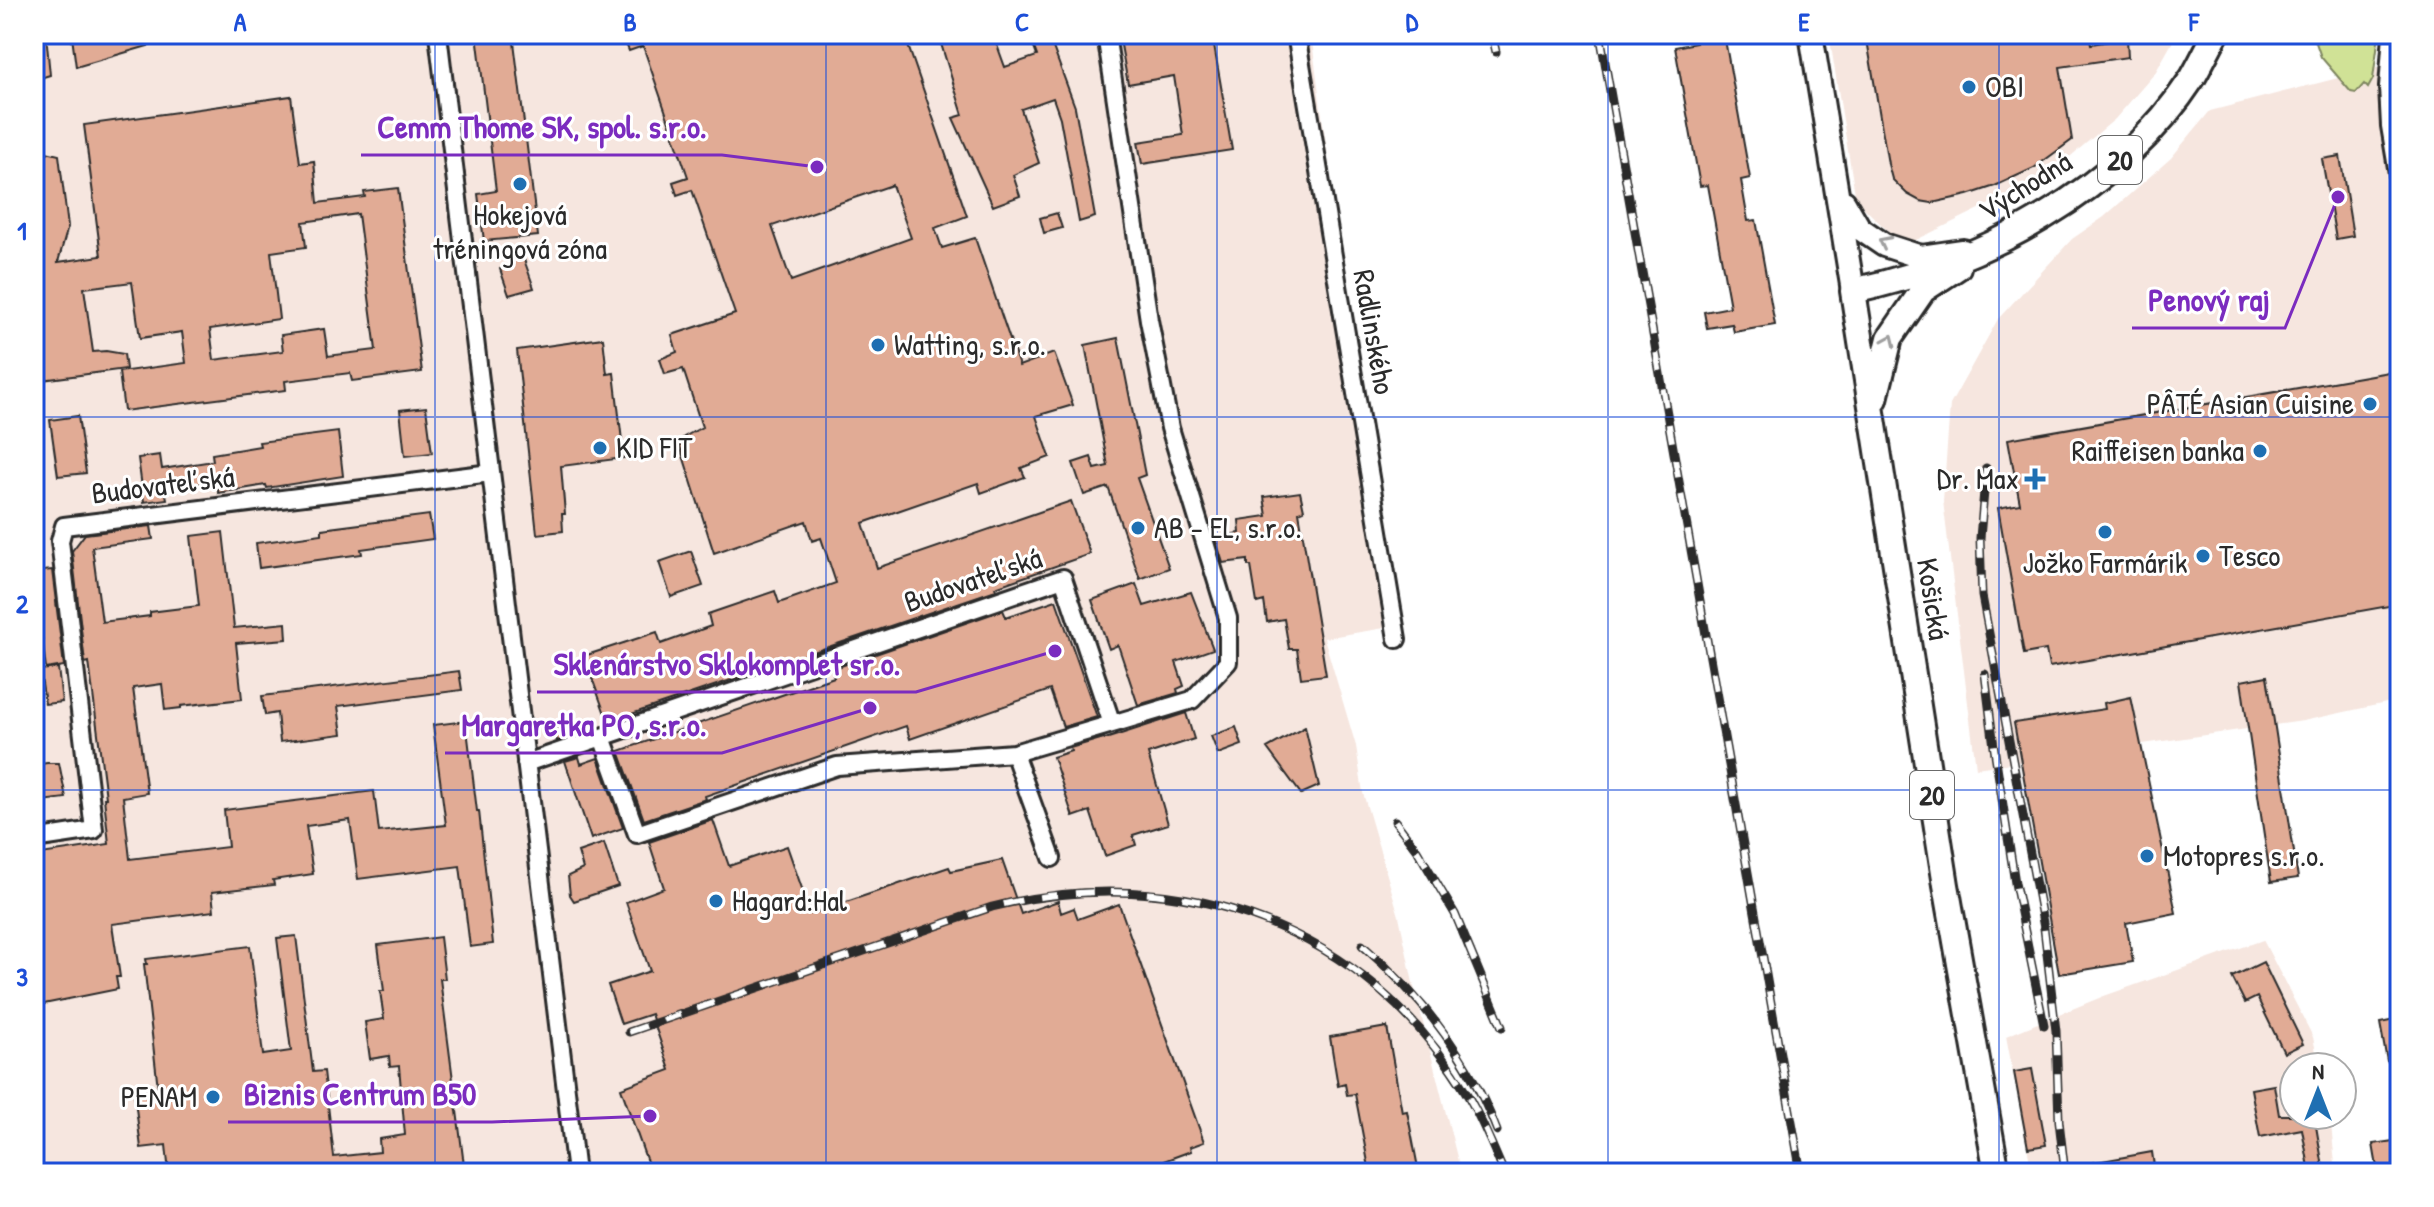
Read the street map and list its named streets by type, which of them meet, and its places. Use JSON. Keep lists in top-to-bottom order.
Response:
{
  "streets": {
    "main road": ["20", "Východná", "Košická"],
    "street": ["Radlinského", "Budovateľská"]
  },
  "crossings": [
    ["Východná", "Košická"]
  ],
  "places": {
    "other": [
      "OBI",
      "Cemm Thome SK, spol. s.r.o.",
      "Hokejová tréningová zóna",
      "Penový raj",
      "Watting, s.r.o.",
      "PÂTÉ Asian Cuisine",
      "KID FIT",
      "Raiffeisen banka",
      "AB - EL, s.r.o.",
      "Jožko Farmárik",
      "Tesco",
      "Sklenárstvo Sklokomplet sr.o.",
      "Margaretka PO, s.r.o.",
      "Motopres s.r.o.",
      "Hagard:Hal",
      "PENAM",
      "Biznis Centrum B50"
    ],
    "health": ["Dr. Max"]
  },
  "north": "top",
  "grid": {
    "columns": [
      "A",
      "B",
      "C",
      "D",
      "E",
      "F"
    ],
    "rows": ["1", "2", "3"]
  }
}
